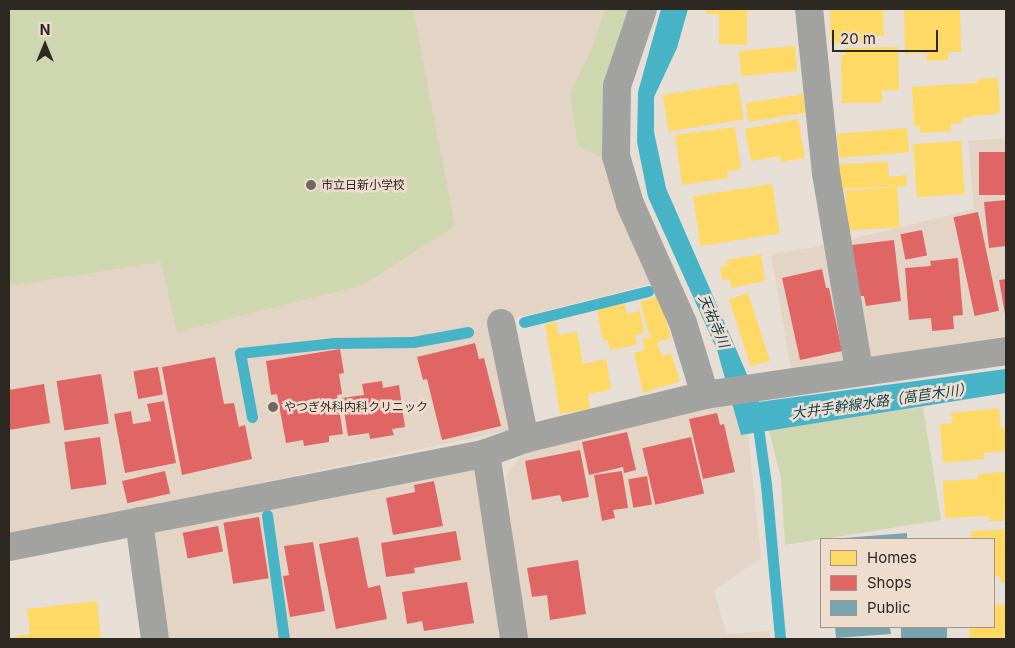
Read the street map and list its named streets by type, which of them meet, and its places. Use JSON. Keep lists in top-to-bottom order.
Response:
{
  "water": ["天祐寺川", "大井手幹線水路（萵苣木川）"],
  "places": ["市立日新小学校", "やつぎ外科内科クリニック"],
  "legend": ["Homes", "Shops", "Public"],
  "scale_bar": "20 m",
  "north": "top"
}
